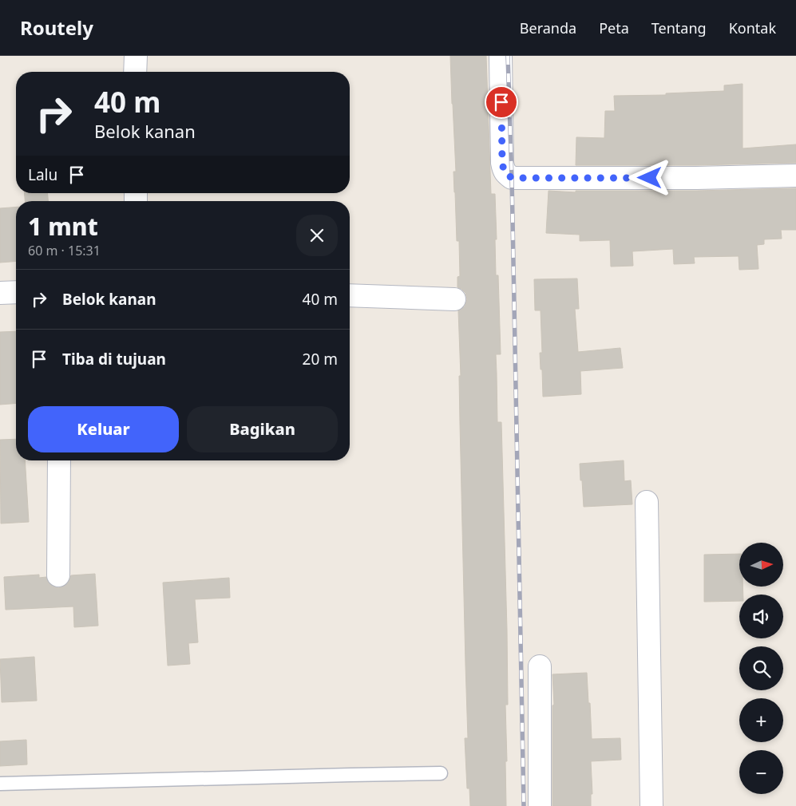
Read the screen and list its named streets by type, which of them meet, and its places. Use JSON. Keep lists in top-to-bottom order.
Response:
{
  "north": "right",
  "page": {
    "header": "Routely",
    "nav": [
      "Beranda",
      "Peta",
      "Tentang",
      "Kontak"
    ],
    "turn": ["40 m", "Belok kanan"],
    "then": "Lalu",
    "heading": ["1 mnt", "60 m · 15:31"],
    "list": [
      {
        "name": "Belok kanan",
        "value": "40 m"
      },
      {
        "name": "Tiba di tujuan",
        "value": "20 m"
      }
    ],
    "buttons": ["Keluar", "Bagikan"],
    "map_buttons": ["+", "−"]
  }
}
